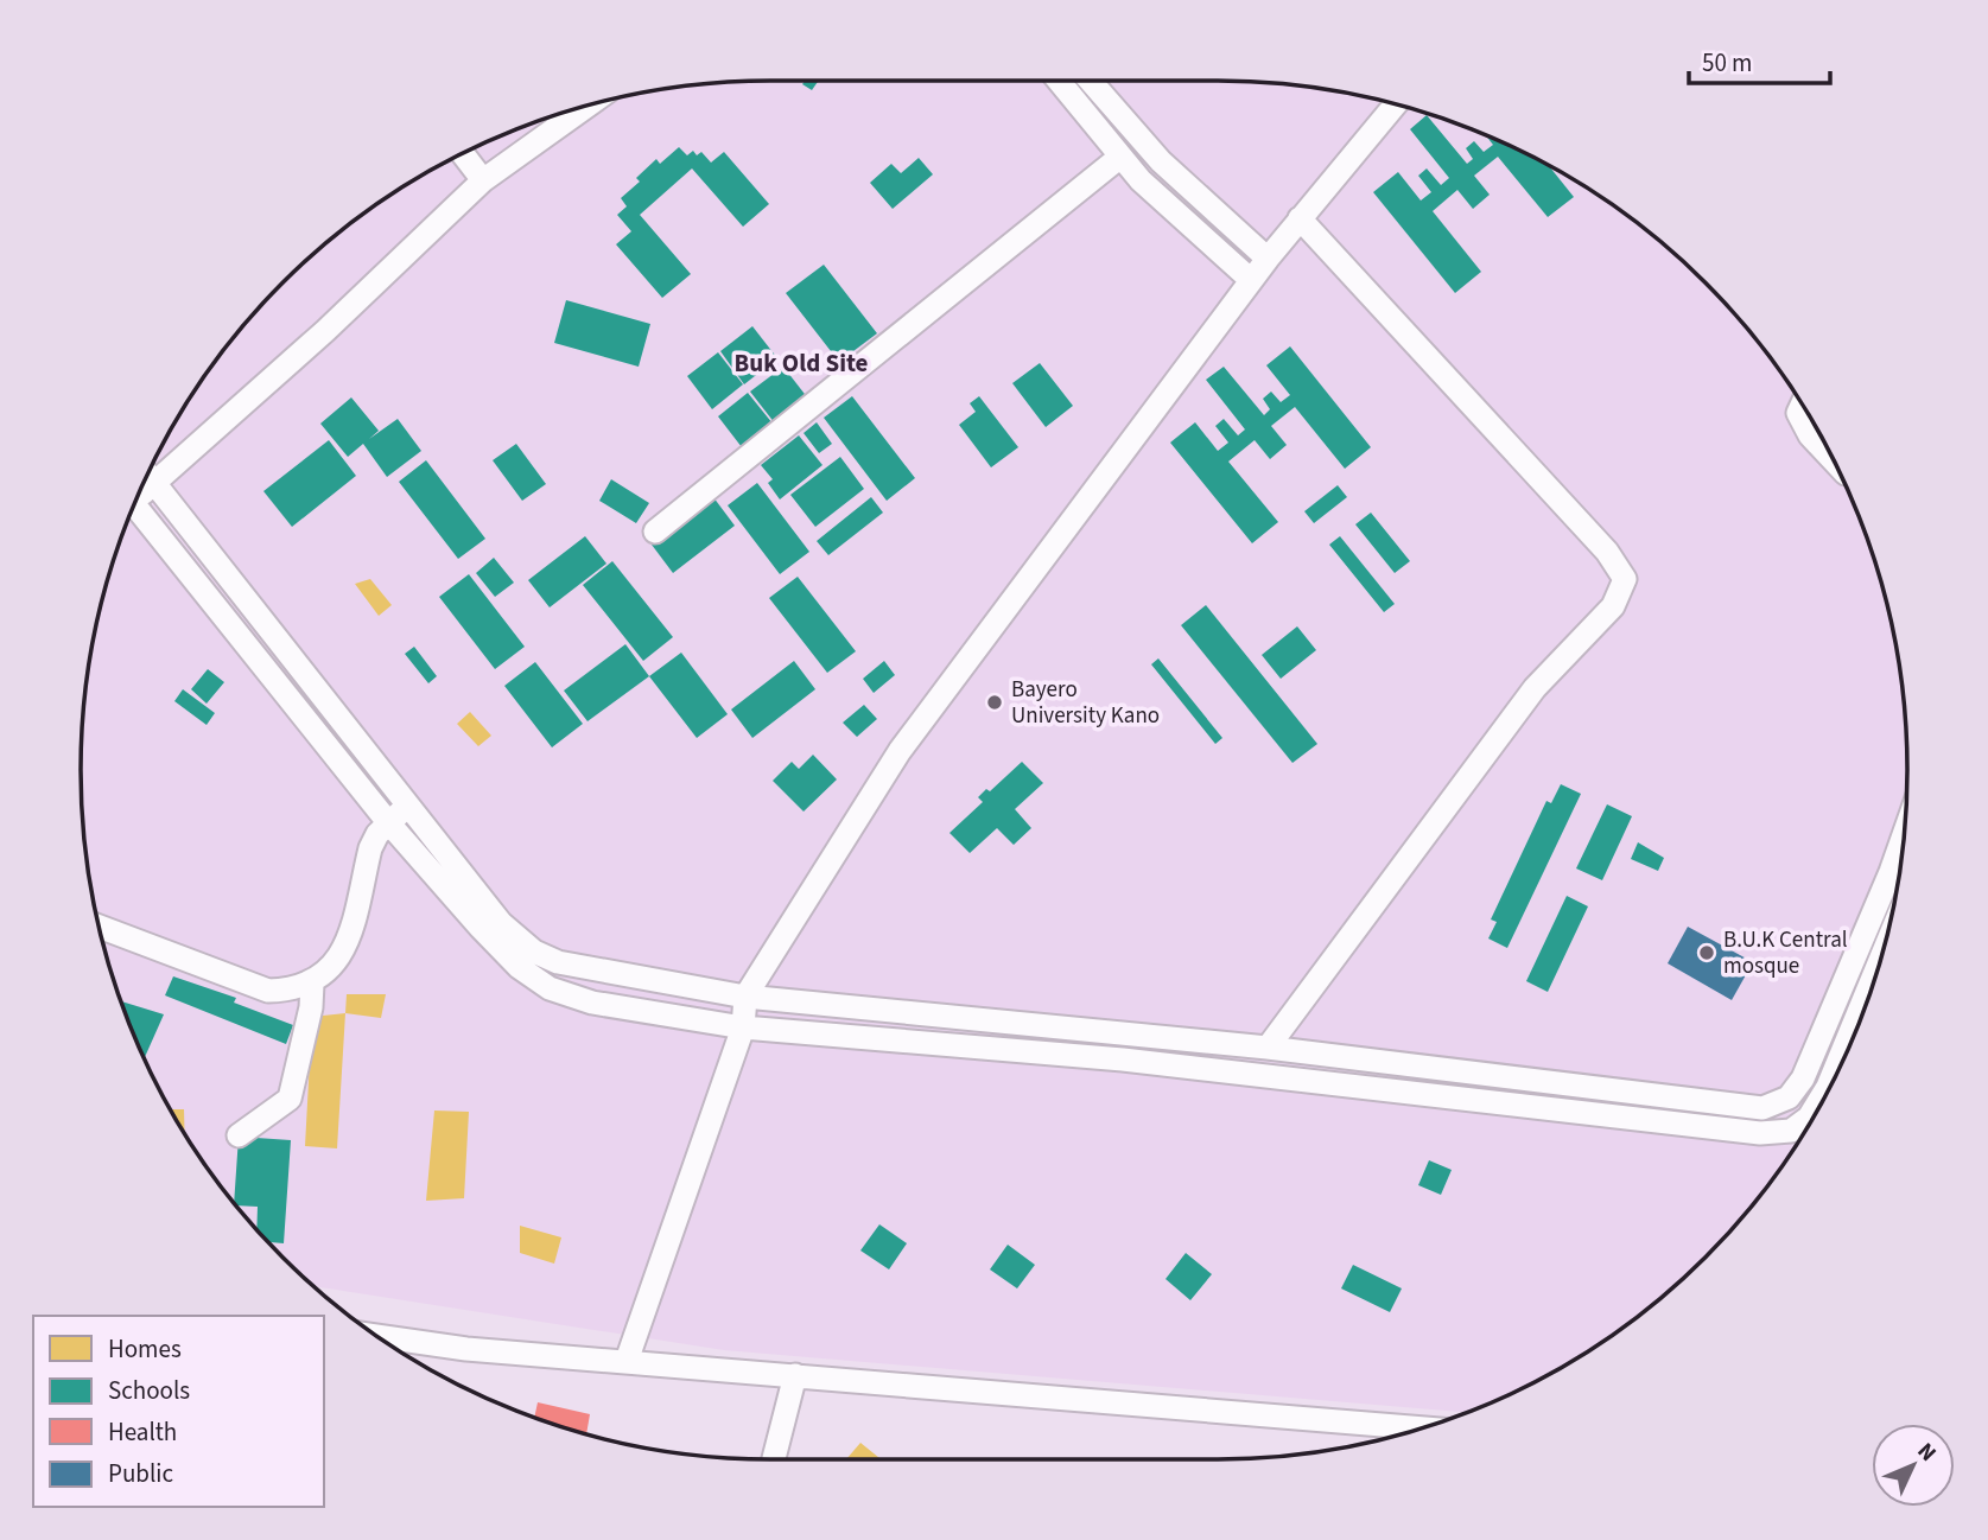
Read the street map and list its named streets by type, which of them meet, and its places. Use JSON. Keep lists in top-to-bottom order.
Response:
{
  "districts": ["Buk Old Site"],
  "places": ["Bayero University Kano", "B.U.K Central mosque"],
  "legend": [
    "Homes",
    "Schools",
    "Health",
    "Public"
  ],
  "scale_bar": "50 m",
  "north": "top right"
}
